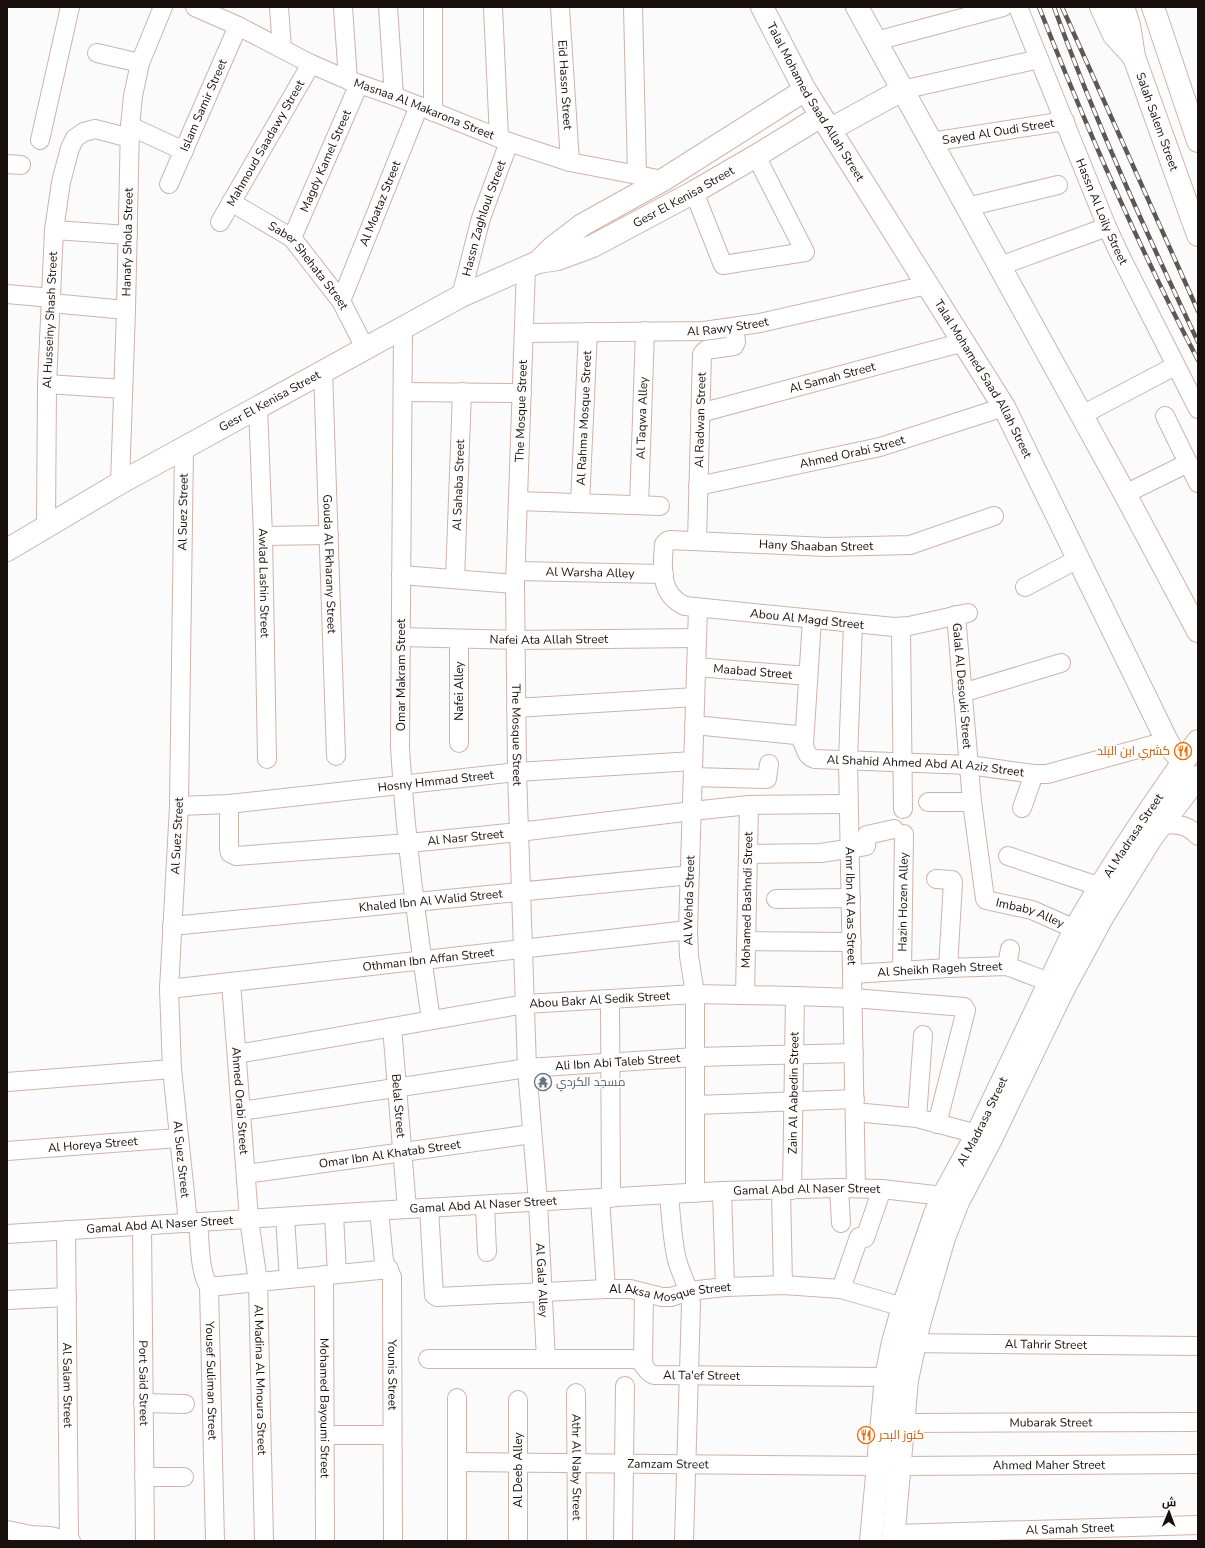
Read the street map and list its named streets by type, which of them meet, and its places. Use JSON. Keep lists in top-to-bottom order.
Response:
{
  "streets": {
    "main road": [
      "Talal Mohamed Saad Allah Street",
      "Salah Salem Street",
      "Gesr El Kenisa Street",
      "Al Madrasa Street"
    ],
    "street": [
      "Eid Hassn Street",
      "Islam Samir Street",
      "Masnaa Al Makarona Street",
      "Sayed Al Oudi Street",
      "Mahmoud Saadawy Street",
      "Magdy Kamel Street",
      "Al Moataz Street",
      "Hassn Al Loily Street",
      "Hassn Zaghloul Street",
      "Hanafy Shola Street",
      "Saber Shehata Street",
      "Al Husseiny Shash Street",
      "Al Rawy Street",
      "Al Samah Street",
      "The Mosque Street",
      "Al Rahma Mosque Street",
      "Al Taqwa Alley",
      "Al Radwan Street",
      "Ahmed Orabi Street",
      "Al Sahaba Street",
      "Al Suez Street",
      "Hany Shaaban Street",
      "Gouda Al Fkharany Street",
      "Al Warsha Alley",
      "Awlad Lashin Street",
      "Abou Al Magd Street",
      "Nafei Ata Allah Street",
      "Maabad Street",
      "Omar Makram Street",
      "Galal Al Desouki Street",
      "Nafei Alley",
      "Al Shahid Ahmed Abd Al Aziz Street",
      "Hosny Hmmad Street",
      "Al Nasr Street",
      "Khaled Ibn Al Walid Street",
      "Al Wehda Street",
      "Mohamed Bashndi Street",
      "Hazin Hozen Alley",
      "Amr Ibn Al Aas Street",
      "Imbaby Alley",
      "Othman Ibn Affan Street",
      "Al Sheikh Rageh Street",
      "Abou Bakr Al Sedik Street",
      "Ali Ibn Abi Taleb Street",
      "Zain Al Aabedin Street",
      "Belal Street",
      "Al Horeya Street",
      "Omar Ibn Al Khatab Street",
      "Gamal Abd Al Naser Street",
      "Al Gala' Alley",
      "Al Aksa Mosque Street",
      "Al Tahrir Street",
      "Younis Street",
      "Al Ta'ef Street",
      "Al Madina Al Mnoura Street",
      "Yousef Suliman Street",
      "Port Said Street",
      "Al Salam Street",
      "Mohamed Bayoumi Street",
      "Mubarak Street",
      "Zamzam Street",
      "Ahmed Maher Street",
      "Athr Al Naby Street",
      "Al Deeb Alley"
    ]
  },
  "crossings": [
    ["Eid Hassn Street", "Masnaa Al Makarona Street"],
    ["Talal Mohamed Saad Allah Street", "Gesr El Kenisa Street"],
    ["Talal Mohamed Saad Allah Street", "Al Rawy Street"],
    ["Talal Mohamed Saad Allah Street", "Al Samah Street"],
    ["Talal Mohamed Saad Allah Street", "Ahmed Orabi Street"],
    ["Talal Mohamed Saad Allah Street", "Al Shahid Ahmed Abd Al Aziz Street"],
    ["Talal Mohamed Saad Allah Street", "Al Madrasa Street"],
    ["Islam Samir Street", "Masnaa Al Makarona Street"],
    ["Masnaa Al Makarona Street", "Mahmoud Saadawy Street"],
    ["Masnaa Al Makarona Street", "Magdy Kamel Street"],
    ["Masnaa Al Makarona Street", "Gesr El Kenisa Street"],
    ["Masnaa Al Makarona Street", "Al Moataz Street"],
    ["Masnaa Al Makarona Street", "Hassn Zaghloul Street"],
    ["Sayed Al Oudi Street", "Hassn Al Loily Street"],
    ["Mahmoud Saadawy Street", "Saber Shehata Street"],
    ["Magdy Kamel Street", "Saber Shehata Street"],
    ["Gesr El Kenisa Street", "Hassn Zaghloul Street"],
    ["Gesr El Kenisa Street", "Hanafy Shola Street"],
    ["Gesr El Kenisa Street", "Saber Shehata Street"],
    ["Gesr El Kenisa Street", "Al Husseiny Shash Street"],
    ["Gesr El Kenisa Street", "The Mosque Street"],
    ["Gesr El Kenisa Street", "Al Suez Street"],
    ["Gesr El Kenisa Street", "Gouda Al Fkharany Street"],
    ["Gesr El Kenisa Street", "Awlad Lashin Street"],
    ["Gesr El Kenisa Street", "Omar Makram Street"],
    ["Al Moataz Street", "Saber Shehata Street"],
    ["Hanafy Shola Street", "Al Husseiny Shash Street"],
    ["Al Rawy Street", "The Mosque Street"],
    ["Al Rawy Street", "Al Rahma Mosque Street"],
    ["Al Rawy Street", "Al Taqwa Alley"],
    ["Al Rawy Street", "Al Radwan Street"],
    ["Al Samah Street", "Al Radwan Street"],
    ["Al Samah Street", "Al Madrasa Street"],
    ["The Mosque Street", "Al Warsha Alley"],
    ["The Mosque Street", "Nafei Ata Allah Street"],
    ["The Mosque Street", "Hosny Hmmad Street"],
    ["The Mosque Street", "Al Nasr Street"],
    ["The Mosque Street", "Khaled Ibn Al Walid Street"],
    ["The Mosque Street", "Othman Ibn Affan Street"],
    ["The Mosque Street", "Abou Bakr Al Sedik Street"],
    ["The Mosque Street", "Ali Ibn Abi Taleb Street"],
    ["The Mosque Street", "Omar Ibn Al Khatab Street"],
    ["The Mosque Street", "Gamal Abd Al Naser Street"],
    ["The Mosque Street", "Al Gala' Alley"],
    ["Al Radwan Street", "Ahmed Orabi Street"],
    ["Al Radwan Street", "Hany Shaaban Street"],
    ["Ahmed Orabi Street", "Othman Ibn Affan Street"],
    ["Ahmed Orabi Street", "Abou Bakr Al Sedik Street"],
    ["Ahmed Orabi Street", "Ali Ibn Abi Taleb Street"],
    ["Ahmed Orabi Street", "Omar Ibn Al Khatab Street"],
    ["Ahmed Orabi Street", "Gamal Abd Al Naser Street"],
    ["Ahmed Orabi Street", "Al Madina Al Mnoura Street"],
    ["Al Sahaba Street", "Al Warsha Alley"],
    ["Al Suez Street", "Hosny Hmmad Street"],
    ["Al Suez Street", "Khaled Ibn Al Walid Street"],
    ["Al Suez Street", "Othman Ibn Affan Street"],
    ["Al Suez Street", "Al Horeya Street"],
    ["Al Suez Street", "Gamal Abd Al Naser Street"],
    ["Al Suez Street", "Yousef Suliman Street"],
    ["Hany Shaaban Street", "Al Warsha Alley"],
    ["Hany Shaaban Street", "Abou Al Magd Street"],
    ["Al Warsha Alley", "Abou Al Magd Street"],
    ["Al Warsha Alley", "Omar Makram Street"],
    ["Abou Al Magd Street", "Galal Al Desouki Street"],
    ["Abou Al Magd Street", "Al Wehda Street"],
    ["Abou Al Magd Street", "Amr Ibn Al Aas Street"],
    ["Nafei Ata Allah Street", "Omar Makram Street"],
    ["Nafei Ata Allah Street", "Nafei Alley"],
    ["Nafei Ata Allah Street", "Al Wehda Street"],
    ["Maabad Street", "Al Wehda Street"],
    ["Omar Makram Street", "Hosny Hmmad Street"],
    ["Omar Makram Street", "Al Nasr Street"],
    ["Omar Makram Street", "Khaled Ibn Al Walid Street"],
    ["Omar Makram Street", "Othman Ibn Affan Street"],
    ["Omar Makram Street", "Abou Bakr Al Sedik Street"],
    ["Galal Al Desouki Street", "Al Shahid Ahmed Abd Al Aziz Street"],
    ["Galal Al Desouki Street", "Imbaby Alley"],
    ["Al Shahid Ahmed Abd Al Aziz Street", "Al Wehda Street"],
    ["Al Shahid Ahmed Abd Al Aziz Street", "Amr Ibn Al Aas Street"],
    ["Hosny Hmmad Street", "Al Nasr Street"],
    ["Hosny Hmmad Street", "Al Wehda Street"],
    ["Al Madrasa Street", "Imbaby Alley"],
    ["Al Madrasa Street", "Al Sheikh Rageh Street"],
    ["Al Madrasa Street", "Gamal Abd Al Naser Street"],
    ["Al Madrasa Street", "Al Aksa Mosque Street"],
    ["Al Madrasa Street", "Al Tahrir Street"],
    ["Al Madrasa Street", "Al Ta'ef Street"],
    ["Al Madrasa Street", "Mubarak Street"],
    ["Al Madrasa Street", "Zamzam Street"],
    ["Al Madrasa Street", "Ahmed Maher Street"],
    ["Al Nasr Street", "Al Wehda Street"],
    ["Al Nasr Street", "Mohamed Bashndi Street"],
    ["Al Nasr Street", "Amr Ibn Al Aas Street"],
    ["Khaled Ibn Al Walid Street", "Al Wehda Street"],
    ["Al Wehda Street", "Othman Ibn Affan Street"],
    ["Al Wehda Street", "Abou Bakr Al Sedik Street"],
    ["Al Wehda Street", "Ali Ibn Abi Taleb Street"],
    ["Al Wehda Street", "Gamal Abd Al Naser Street"],
    ["Mohamed Bashndi Street", "Abou Bakr Al Sedik Street"],
    ["Hazin Hozen Alley", "Amr Ibn Al Aas Street"],
    ["Hazin Hozen Alley", "Al Sheikh Rageh Street"],
    ["Amr Ibn Al Aas Street", "Al Sheikh Rageh Street"],
    ["Amr Ibn Al Aas Street", "Abou Bakr Al Sedik Street"],
    ["Amr Ibn Al Aas Street", "Ali Ibn Abi Taleb Street"],
    ["Amr Ibn Al Aas Street", "Gamal Abd Al Naser Street"],
    ["Abou Bakr Al Sedik Street", "Zain Al Aabedin Street"],
    ["Abou Bakr Al Sedik Street", "Belal Street"],
    ["Ali Ibn Abi Taleb Street", "Zain Al Aabedin Street"],
    ["Ali Ibn Abi Taleb Street", "Belal Street"],
    ["Zain Al Aabedin Street", "Gamal Abd Al Naser Street"],
    ["Zain Al Aabedin Street", "Al Aksa Mosque Street"],
    ["Belal Street", "Omar Ibn Al Khatab Street"],
    ["Belal Street", "Gamal Abd Al Naser Street"],
    ["Gamal Abd Al Naser Street", "Al Gala' Alley"],
    ["Gamal Abd Al Naser Street", "Al Aksa Mosque Street"],
    ["Gamal Abd Al Naser Street", "Younis Street"],
    ["Gamal Abd Al Naser Street", "Al Madina Al Mnoura Street"],
    ["Gamal Abd Al Naser Street", "Yousef Suliman Street"],
    ["Gamal Abd Al Naser Street", "Port Said Street"],
    ["Gamal Abd Al Naser Street", "Al Salam Street"],
    ["Gamal Abd Al Naser Street", "Mohamed Bayoumi Street"],
    ["Al Gala' Alley", "Al Aksa Mosque Street"],
    ["Al Gala' Alley", "Al Ta'ef Street"],
    ["Zamzam Street", "Athr Al Naby Street"],
    ["Zamzam Street", "Al Deeb Alley"]
  ],
  "places": {
    "restaurant": ["كشري ابن البلد", "كنوز البحر"],
    "temple": ["مسجد الكردي"]
  },
  "north": "top"
}
